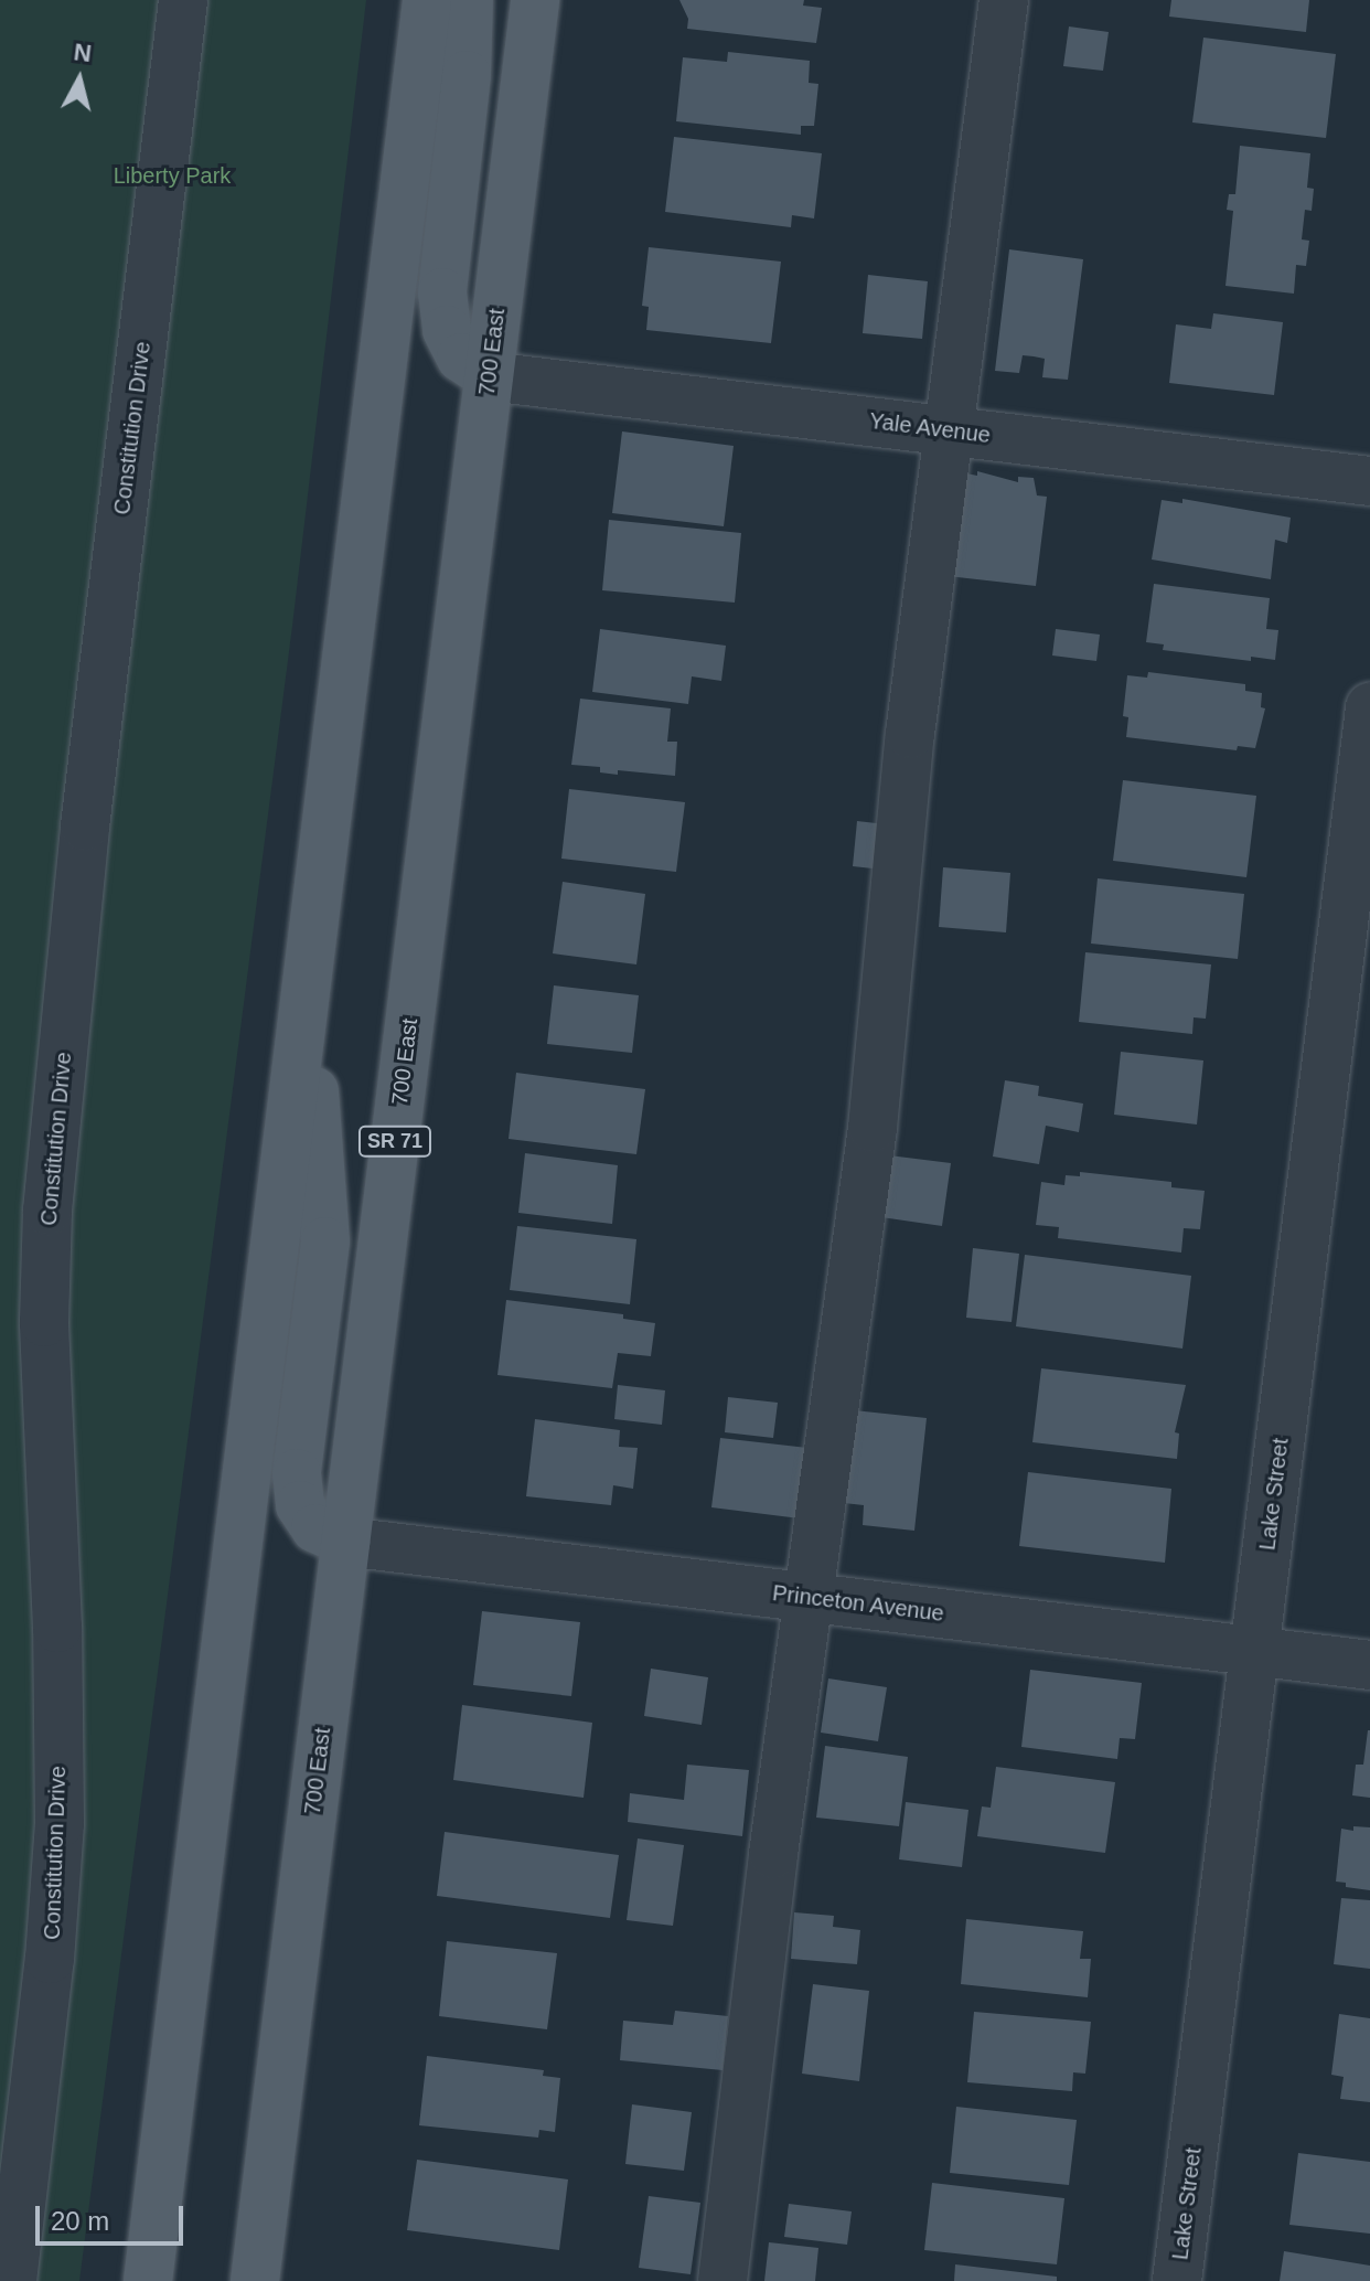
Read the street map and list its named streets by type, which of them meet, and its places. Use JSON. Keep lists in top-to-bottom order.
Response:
{
  "streets": {
    "main road": ["700 East", "SR 71"],
    "street": [
      "Constitution Drive",
      "Yale Avenue",
      "Lake Street",
      "Princeton Avenue"
    ]
  },
  "crossings": [
    ["700 East", "Yale Avenue"],
    ["700 East", "Princeton Avenue"],
    ["Lake Street", "Princeton Avenue"]
  ],
  "parks": ["Liberty Park"],
  "scale_bar": "20 m",
  "north": "top"
}
